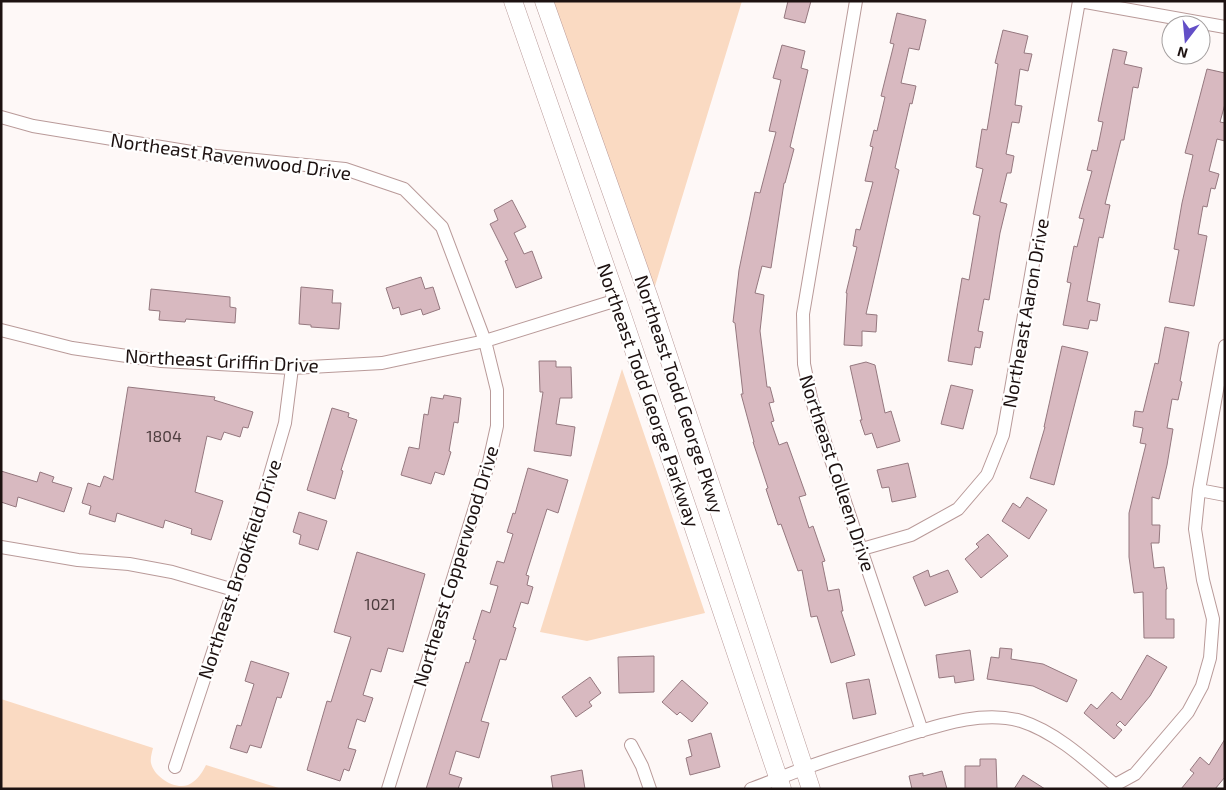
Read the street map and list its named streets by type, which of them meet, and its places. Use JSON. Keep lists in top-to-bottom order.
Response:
{
  "streets": {
    "main road": ["Northeast Todd George Pkwy", "Northeast Todd George Parkway"],
    "street": [
      "Northeast Ravenwood Drive",
      "Northeast Aaron Drive",
      "Northeast Griffin Drive",
      "Northeast Colleen Drive",
      "Northeast Copperwood Drive",
      "Northeast Brookfield Drive"
    ]
  },
  "crossings": [
    ["Northeast Ravenwood Drive", "Northeast Griffin Drive"],
    ["Northeast Ravenwood Drive", "Northeast Copperwood Drive"],
    ["Northeast Aaron Drive", "Northeast Colleen Drive"],
    ["Northeast Griffin Drive", "Northeast Todd George Parkway"],
    ["Northeast Griffin Drive", "Northeast Copperwood Drive"],
    ["Northeast Griffin Drive", "Northeast Brookfield Drive"]
  ],
  "house_numbers": ["1804", "1021"],
  "north": "bottom"
}
